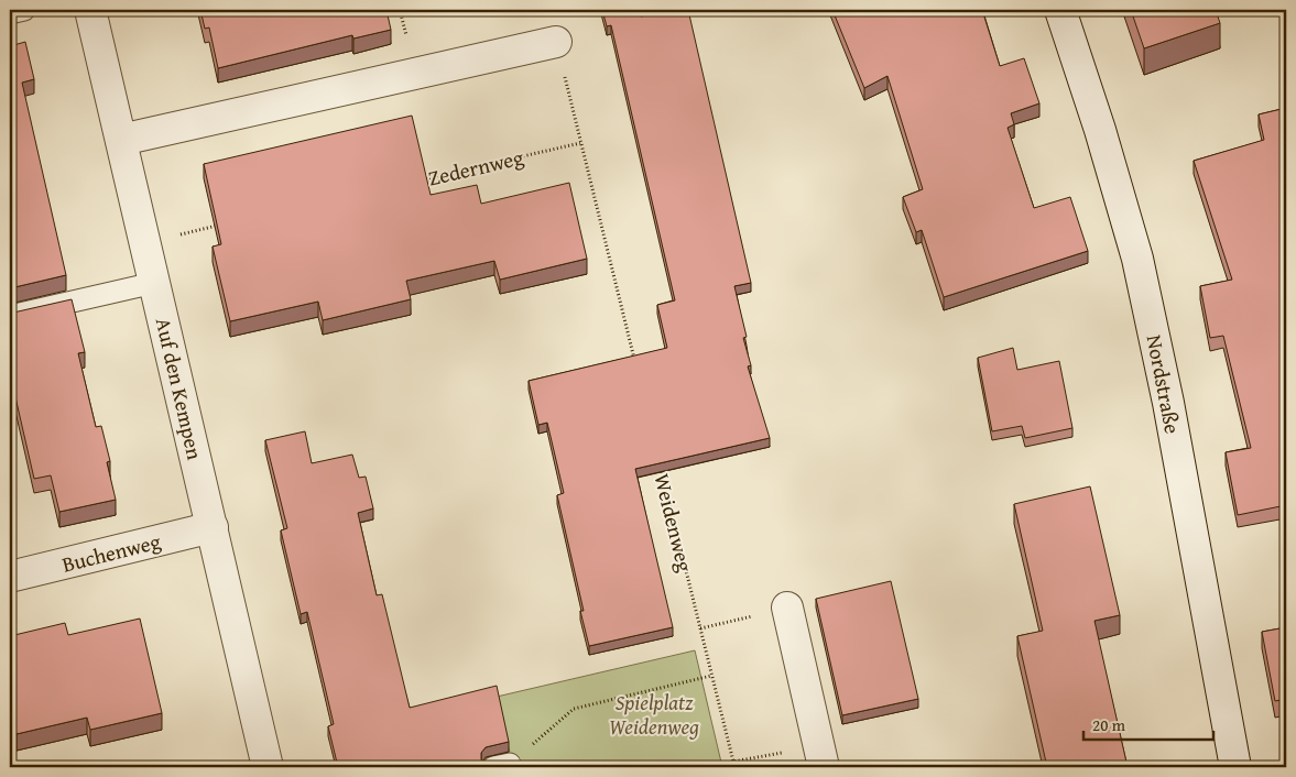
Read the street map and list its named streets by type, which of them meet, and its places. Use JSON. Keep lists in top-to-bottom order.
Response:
{
  "streets": {
    "street": ["Nordstraße", "Auf den Kempen", "Buchenweg"],
    "path": ["Zedernweg", "Weidenweg"]
  },
  "crossings": [
    ["Auf den Kempen", "Buchenweg"]
  ],
  "parks": ["Spielplatz Weidenweg"],
  "scale_bar": "20 m"
}
